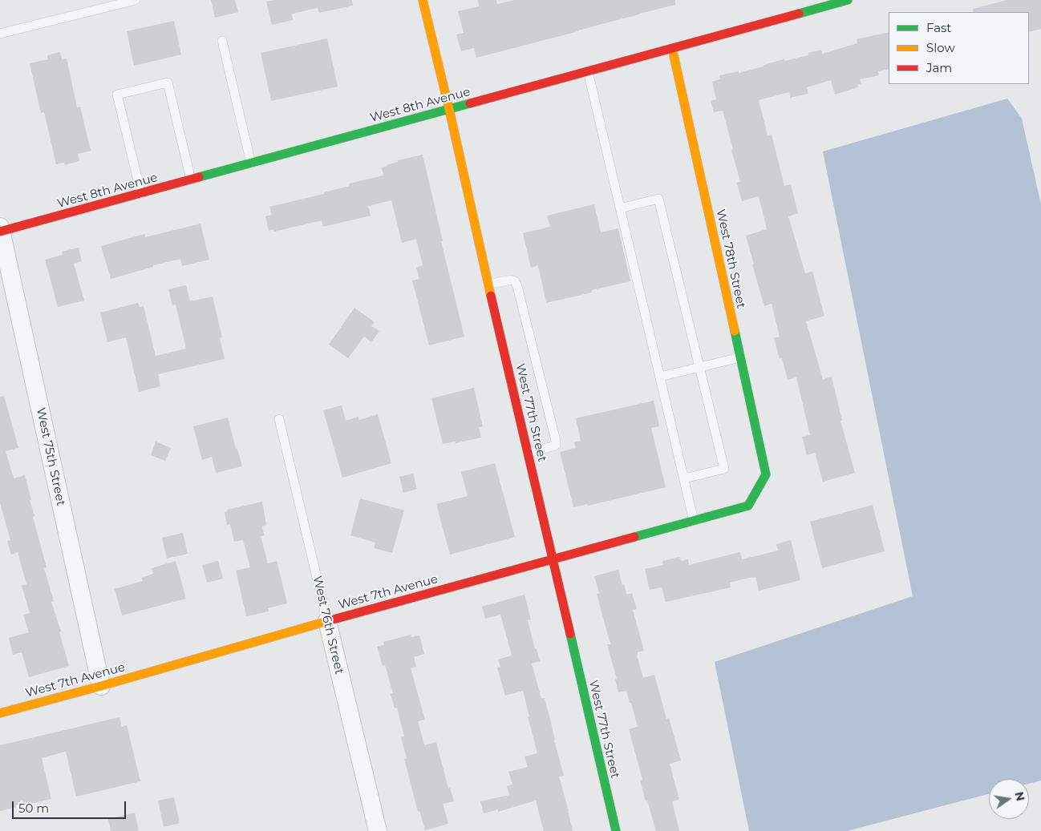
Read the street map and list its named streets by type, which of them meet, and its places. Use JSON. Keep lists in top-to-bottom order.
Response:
{
  "streets": {
    "street": [
      "West 8th Avenue",
      "West 78th Street",
      "West 77th Street",
      "West 75th Street",
      "West 7th Avenue",
      "West 76th Street"
    ]
  },
  "crossings": [
    ["West 8th Avenue", "West 78th Street"],
    ["West 8th Avenue", "West 77th Street"],
    ["West 8th Avenue", "West 75th Street"],
    ["West 78th Street", "West 7th Avenue"],
    ["West 77th Street", "West 7th Avenue"],
    ["West 75th Street", "West 7th Avenue"],
    ["West 7th Avenue", "West 76th Street"]
  ],
  "legend": ["Fast", "Slow", "Jam"],
  "scale_bar": "50 m",
  "north": "right"
}
